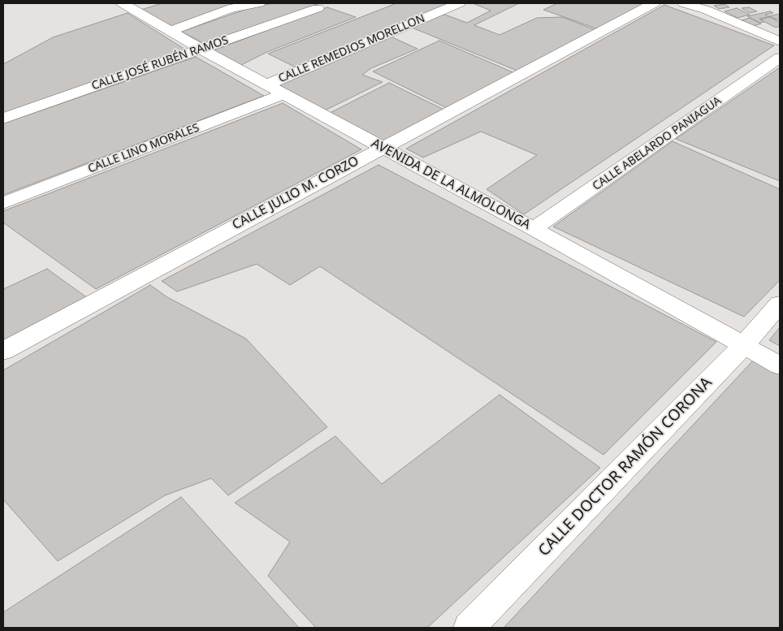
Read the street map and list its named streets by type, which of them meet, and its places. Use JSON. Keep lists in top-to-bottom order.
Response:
{
  "streets": {
    "street": [
      "CALLE REMEDIOS MORELLON",
      "CALLE JOSÉ RUBÉN RAMOS",
      "CALLE ABELARDO PANIAGUA",
      "CALLE LINO MORALES",
      "AVENIDA DE LA ALMOLONGA",
      "CALLE JULIO M. CORZO",
      "CALLE DOCTOR RAMÓN CORONA"
    ]
  },
  "crossings": [
    ["CALLE REMEDIOS MORELLON", "AVENIDA DE LA ALMOLONGA"],
    ["CALLE JOSÉ RUBÉN RAMOS", "AVENIDA DE LA ALMOLONGA"],
    ["CALLE ABELARDO PANIAGUA", "AVENIDA DE LA ALMOLONGA"],
    ["CALLE LINO MORALES", "AVENIDA DE LA ALMOLONGA"],
    ["AVENIDA DE LA ALMOLONGA", "CALLE JULIO M. CORZO"],
    ["AVENIDA DE LA ALMOLONGA", "CALLE DOCTOR RAMÓN CORONA"]
  ]
}
